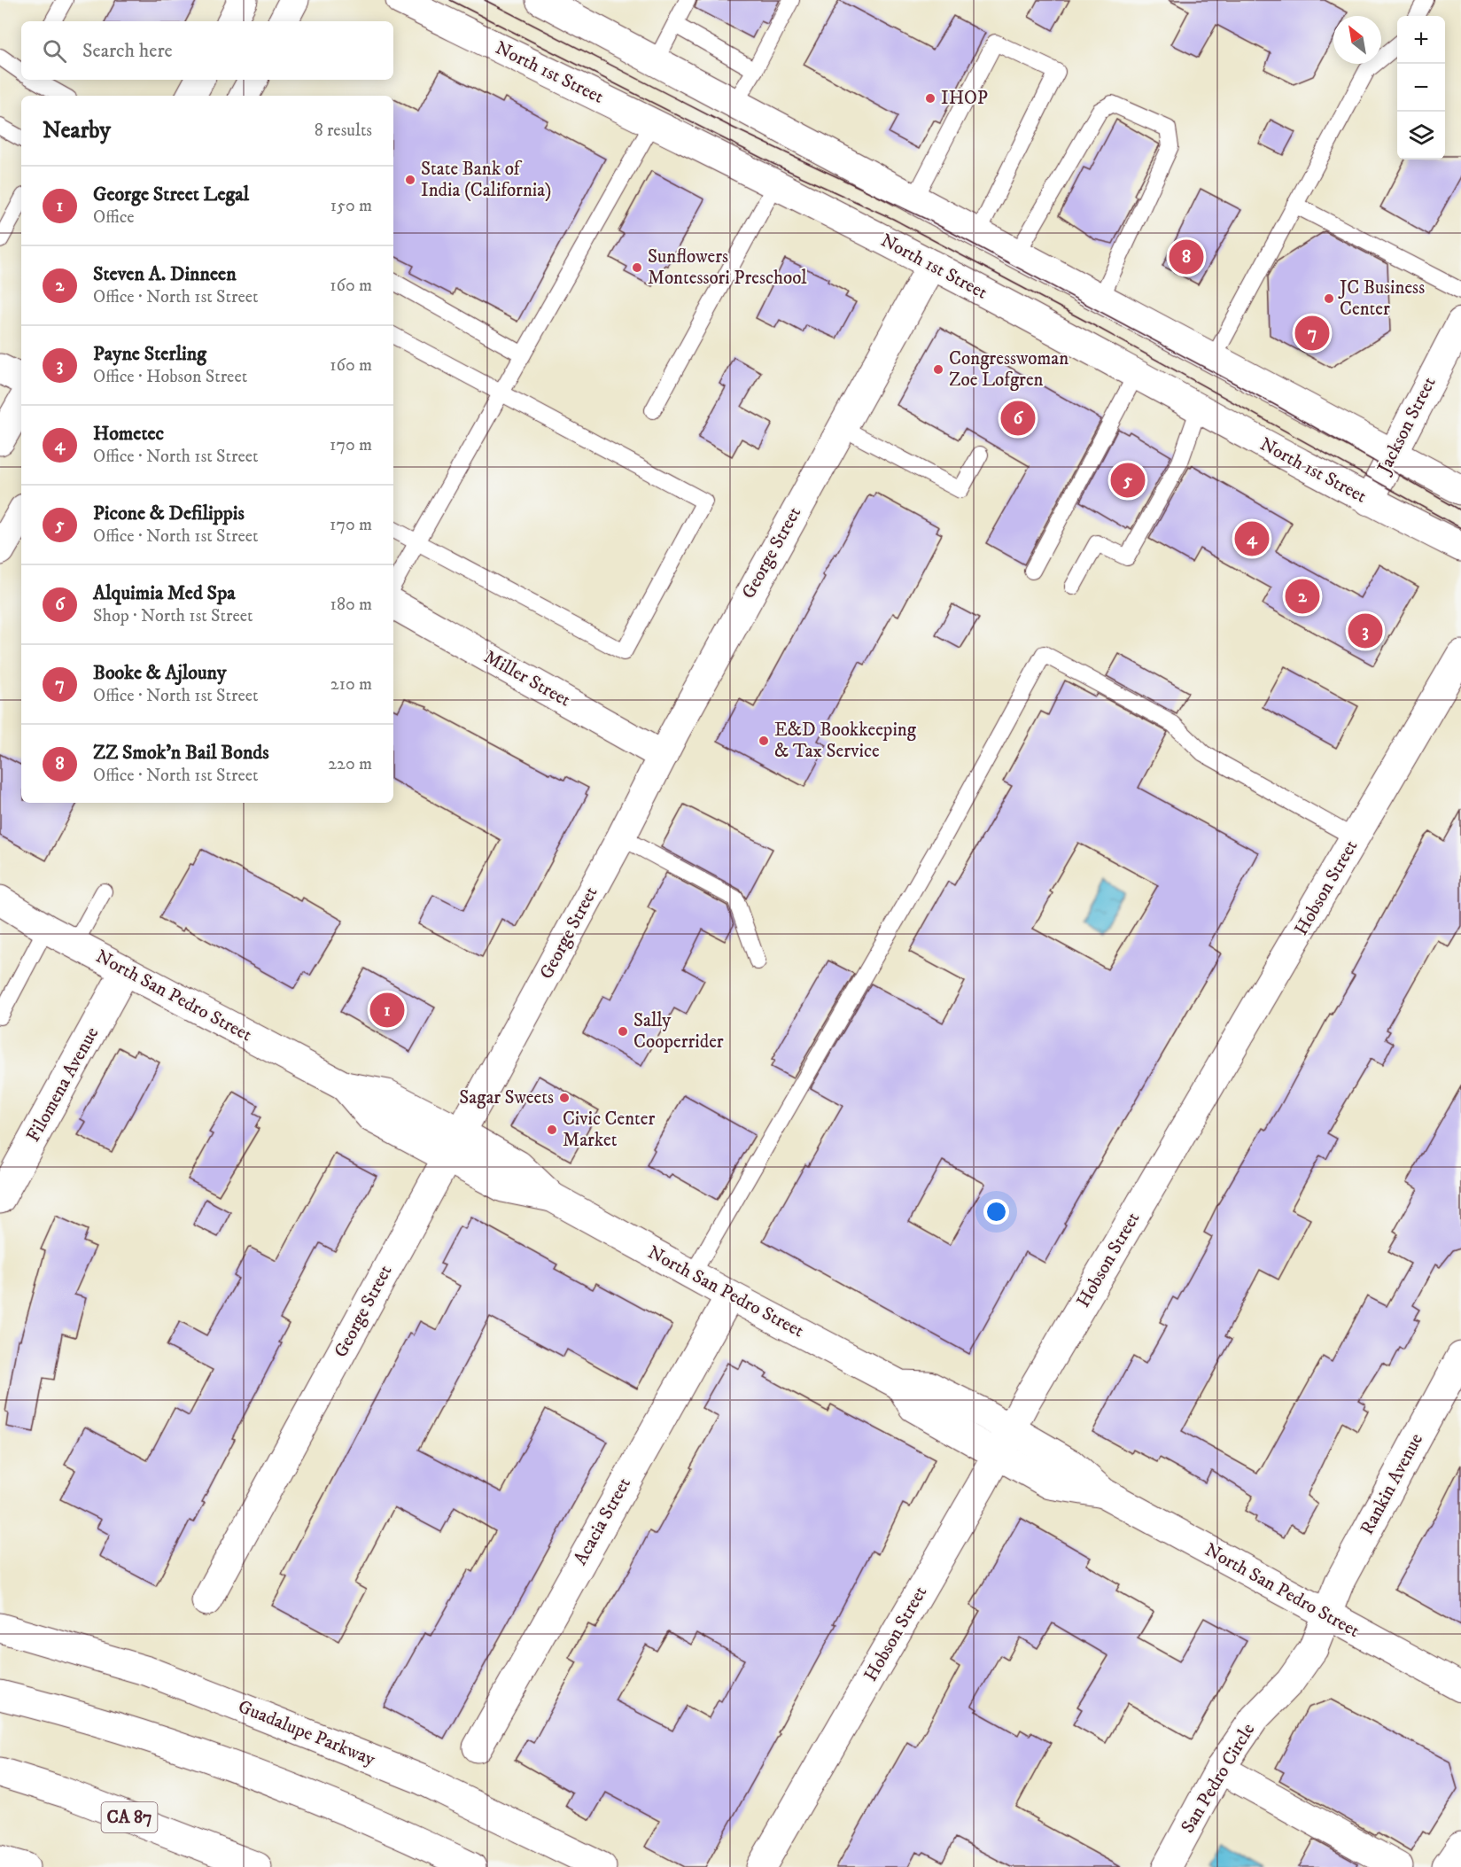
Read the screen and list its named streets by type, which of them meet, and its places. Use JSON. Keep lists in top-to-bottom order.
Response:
{
  "streets": {
    "main road": [
      "North 1st Street",
      "Jackson Street",
      "George Street",
      "Miller Street",
      "Hobson Street",
      "North San Pedro Street",
      "Filomena Avenue",
      "Rankin Avenue",
      "Acacia Street",
      "Guadalupe Parkway",
      "San Pedro Circle",
      "CA 87"
    ]
  },
  "crossings": [
    ["North 1st Street", "Jackson Street"],
    ["North 1st Street", "George Street"],
    ["George Street", "Miller Street"],
    ["George Street", "North San Pedro Street"],
    ["Hobson Street", "North San Pedro Street"],
    ["North San Pedro Street", "Filomena Avenue"],
    ["North San Pedro Street", "Rankin Avenue"],
    ["North San Pedro Street", "Acacia Street"],
    ["North San Pedro Street", "San Pedro Circle"],
    ["Rankin Avenue", "San Pedro Circle"]
  ],
  "places": [
    "IHOP",
    "State Bank of India (California)",
    "Sunflowers Montessori Preschool",
    "JC Business Center",
    "Congresswoman Zoe Lofgren",
    "E&D Bookkeeping & Tax Service",
    "Sally Cooperrider",
    "Sagar Sweets",
    "Civic Center Market"
  ],
  "north": "top left",
  "page": {
    "map_buttons": ["+", "−"],
    "search": "Search here",
    "heading": ["Nearby", "8 results"],
    "list": [
      {
        "mark": "1",
        "name": "George Street Legal",
        "note": "Office",
        "value": "150 m"
      },
      {
        "mark": "2",
        "name": "Steven A. Dinneen",
        "note": "Office · North 1st Street",
        "value": "160 m"
      },
      {
        "mark": "3",
        "name": "Payne Sterling",
        "note": "Office · Hobson Street",
        "value": "160 m"
      },
      {
        "mark": "4",
        "name": "Hometec",
        "note": "Office · North 1st Street",
        "value": "170 m"
      },
      {
        "mark": "5",
        "name": "Picone & Defilippis",
        "note": "Office · North 1st Street",
        "value": "170 m"
      },
      {
        "mark": "6",
        "name": "Alquimia Med Spa",
        "note": "Shop · North 1st Street",
        "value": "180 m"
      },
      {
        "mark": "7",
        "name": "Booke & Ajlouny",
        "note": "Office · North 1st Street",
        "value": "210 m"
      },
      {
        "mark": "8",
        "name": "ZZ Smok’n Bail Bonds",
        "note": "Office · North 1st Street",
        "value": "220 m"
      }
    ],
    "pins": [
      "8",
      "7",
      "6",
      "5",
      "4",
      "2",
      "3",
      "1"
    ]
  }
}
